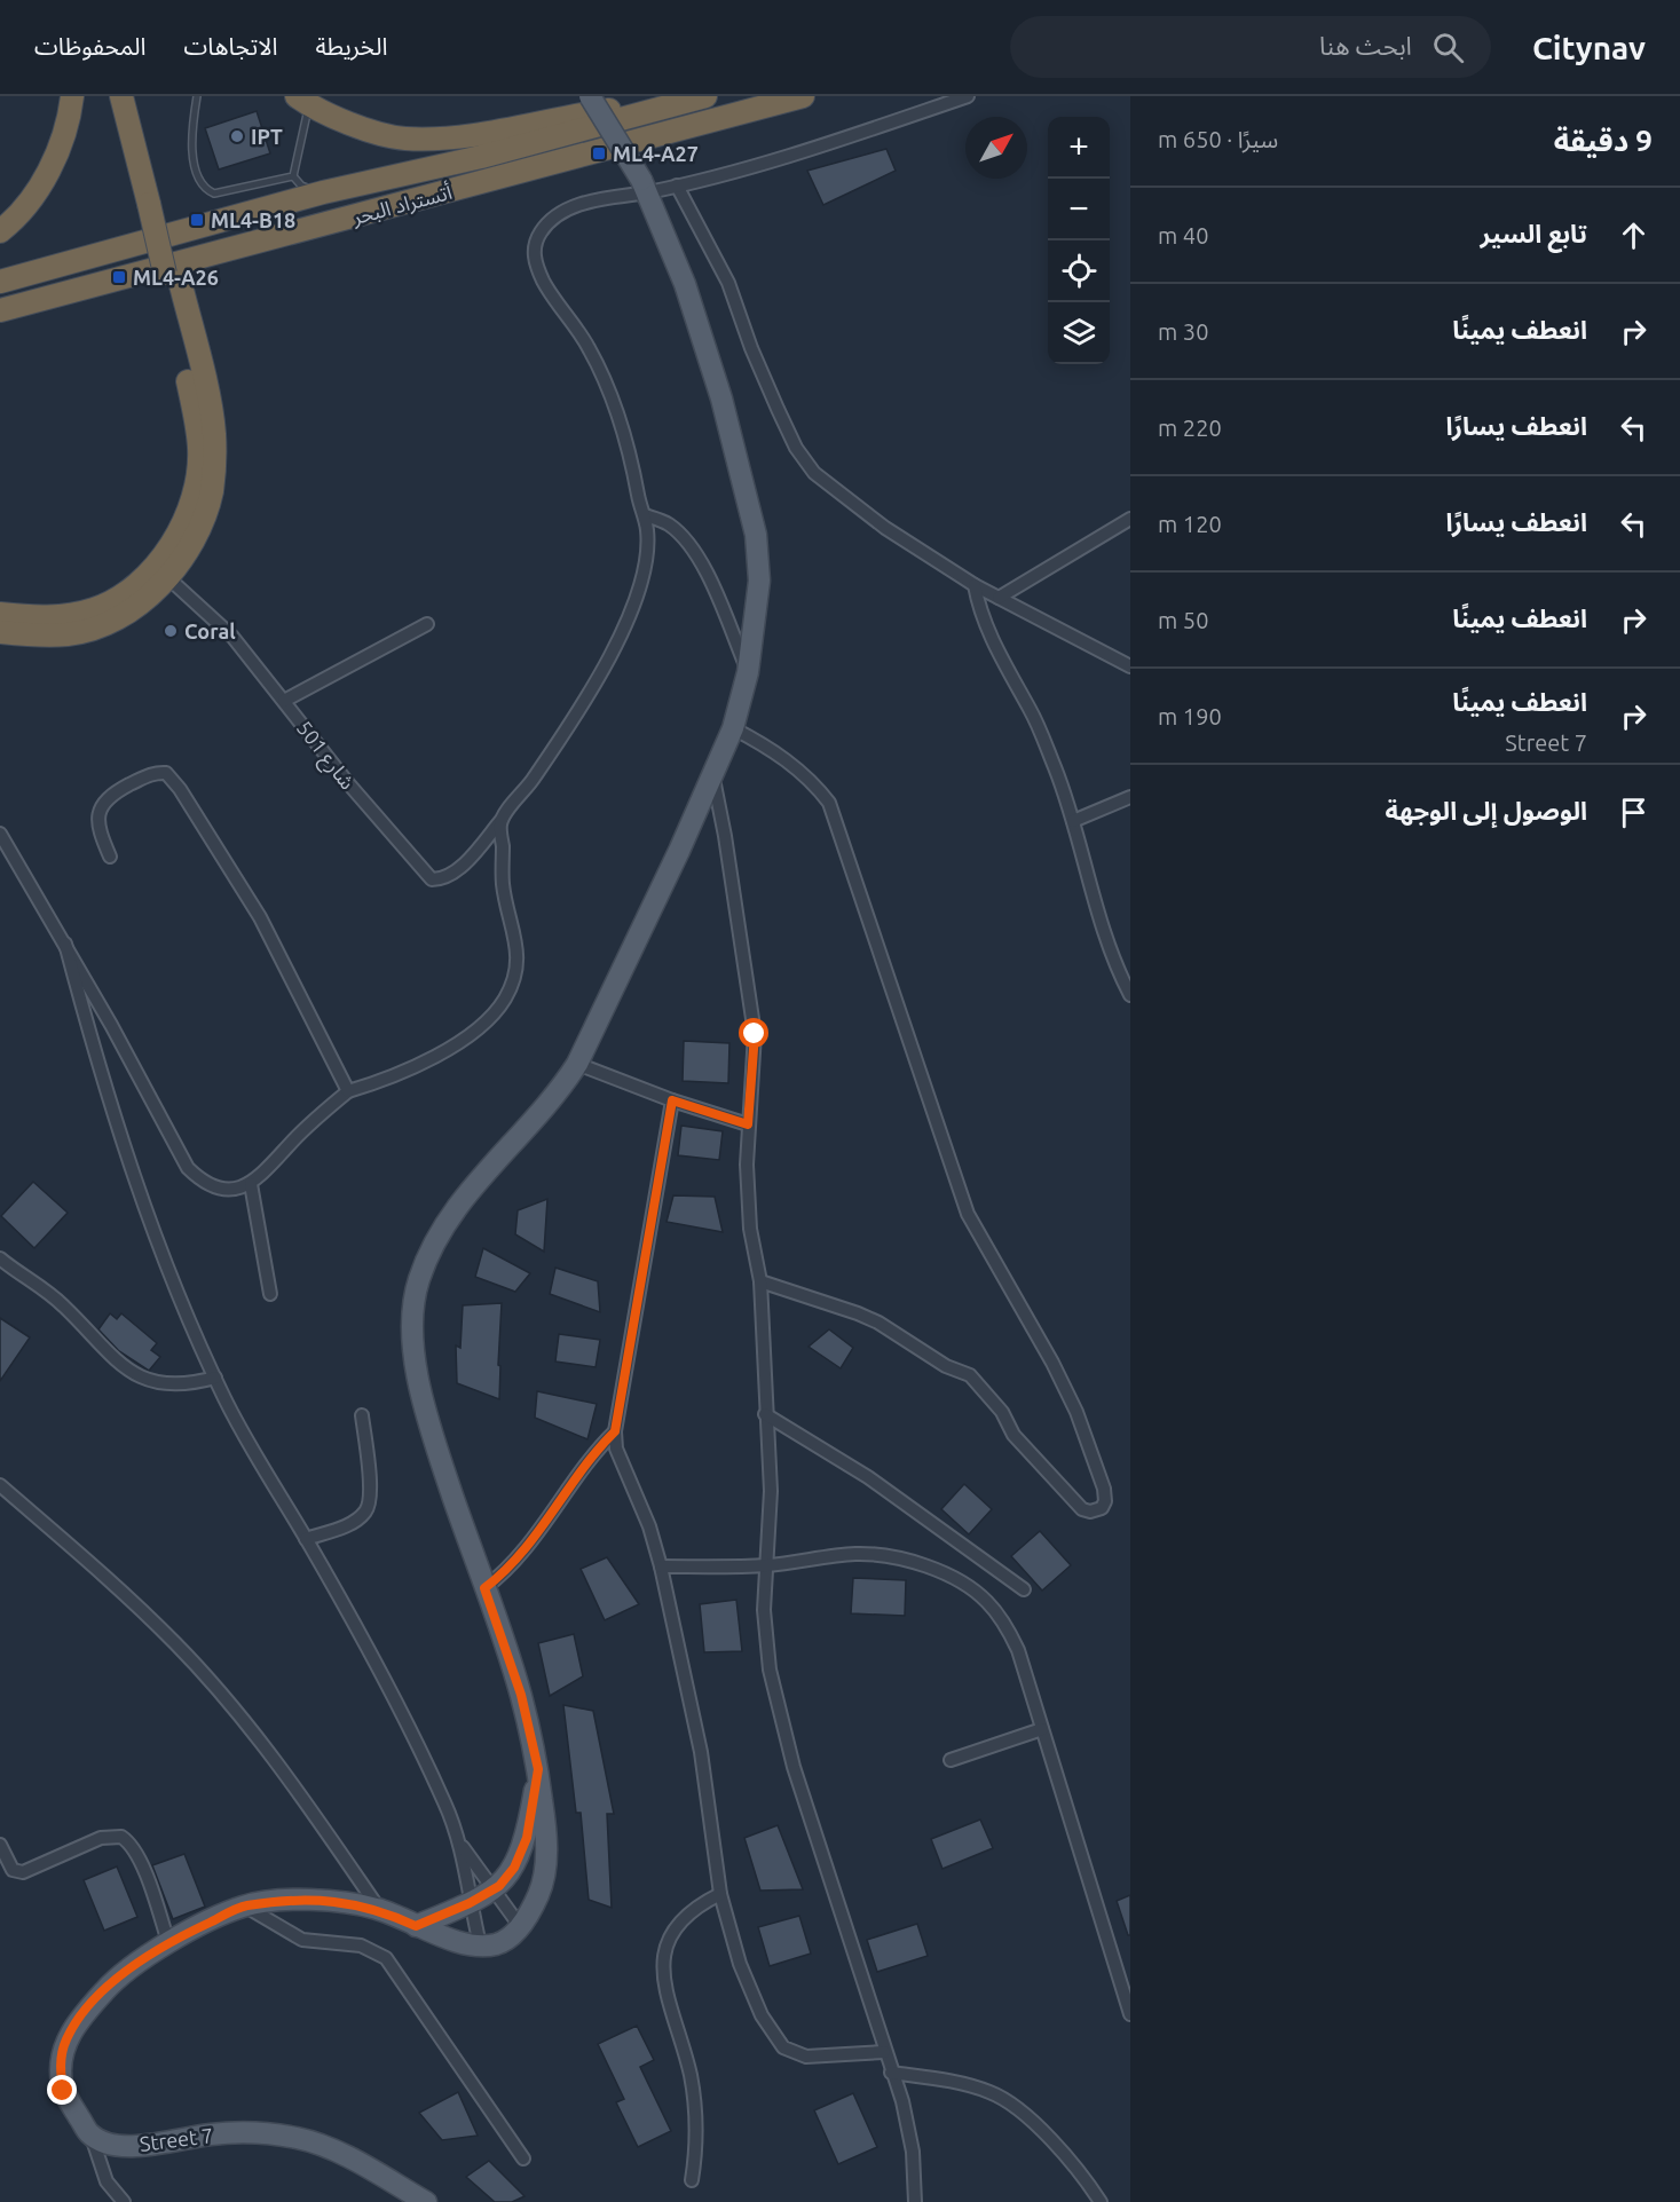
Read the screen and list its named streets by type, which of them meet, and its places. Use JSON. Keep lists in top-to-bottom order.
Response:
{
  "streets": {
    "highway": ["أتستراد البحر"],
    "main road": ["Street 7"],
    "street": ["شارع 501"]
  },
  "places": {
    "other": ["IPT", "Coral"],
    "transit": ["ML4-A27", "ML4-B18", "ML4-A26"]
  },
  "north": "top right",
  "page": {
    "header": "Citynav",
    "search": "ابحث هنا",
    "nav": ["الخريطة", "الاتجاهات", "المحفوظات"],
    "heading": ["9 دقيقة", "سيرًا · 650 m"],
    "map_buttons": ["+", "−"],
    "list": [
      ["تابع السير", "40 m"],
      ["انعطف يمينًا", "30 m"],
      ["انعطف يسارًا", "220 m"],
      ["انعطف يسارًا", "120 m"],
      ["انعطف يمينًا", "50 m"],
      ["انعطف يمينًا", "Street 7", "190 m"],
      "الوصول إلى الوجهة"
    ]
  }
}
